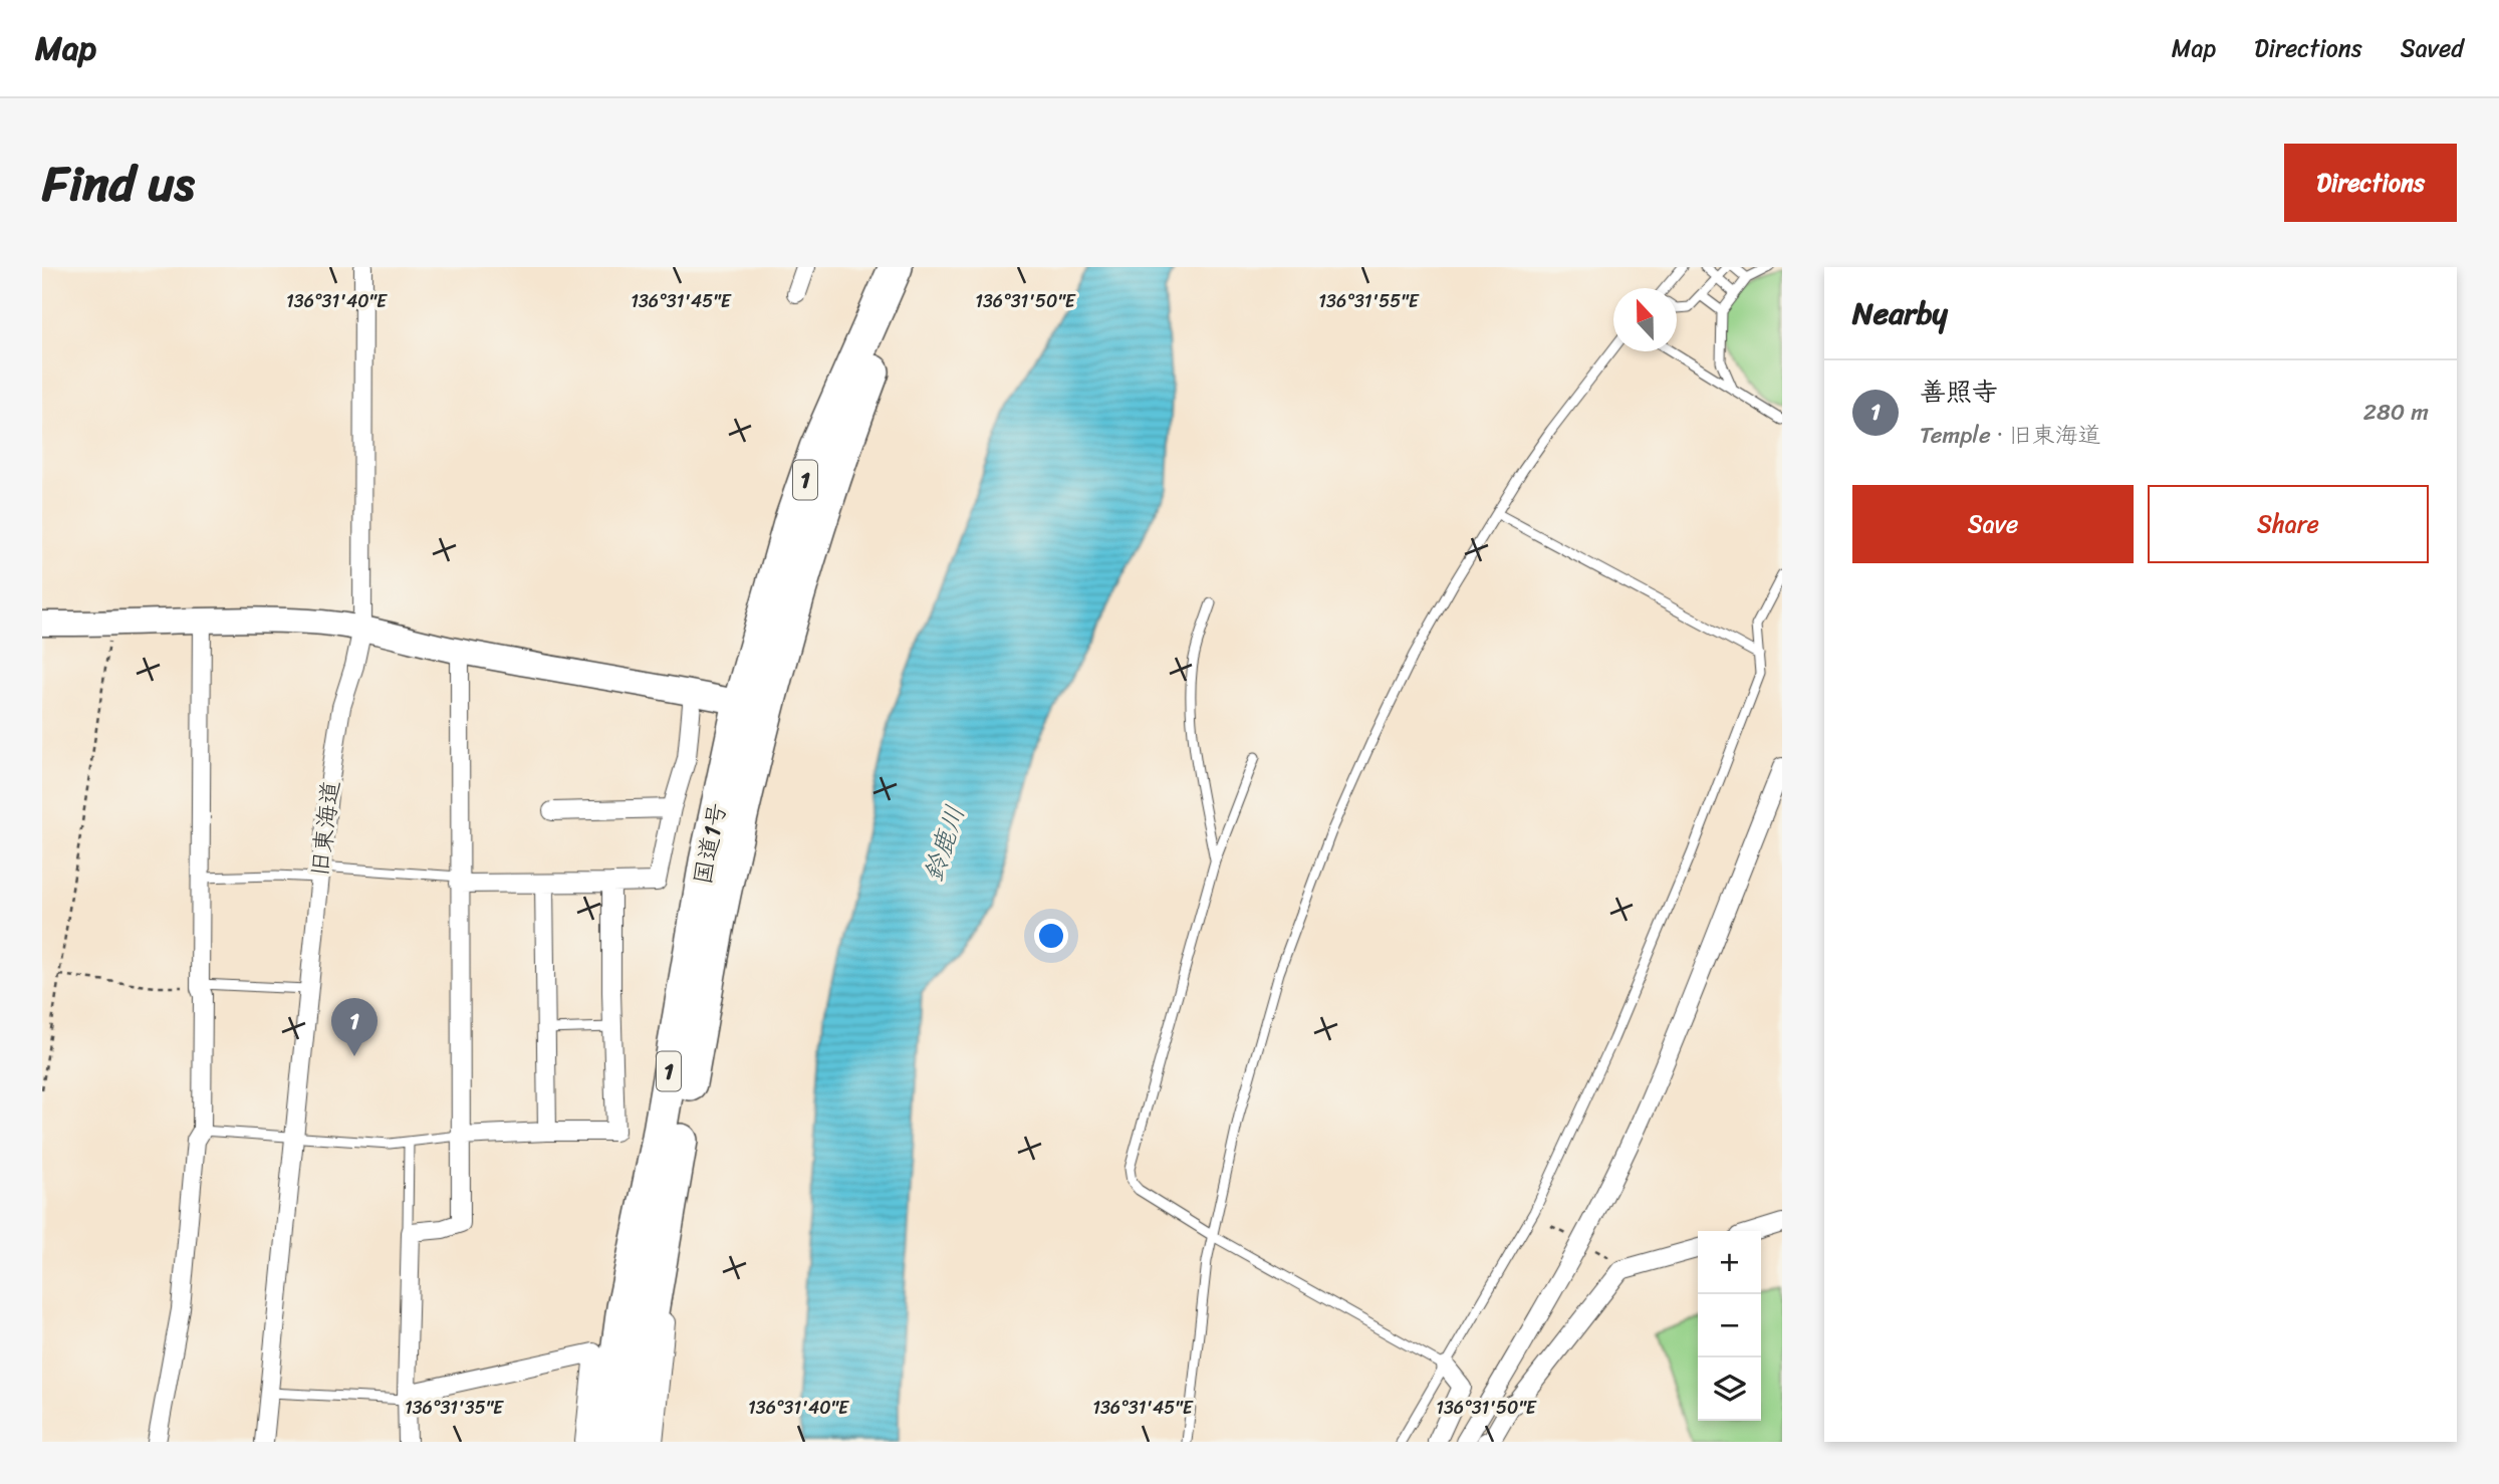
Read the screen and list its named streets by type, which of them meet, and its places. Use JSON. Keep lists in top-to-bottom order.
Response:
{
  "streets": {
    "highway": ["1", "国道1号"],
    "street": ["旧東海道"]
  },
  "water": ["鈴鹿川"],
  "north": "top",
  "page": {
    "header": "Map",
    "nav": ["Map", "Directions", "Saved"],
    "title": "Find us",
    "buttons": [
      "Directions",
      ["Save", "Share"]
    ],
    "heading": "Nearby",
    "list": [
      {
        "mark": "1",
        "name": "善照寺",
        "note": "Temple · 旧東海道",
        "value": "280 m"
      }
    ],
    "pins": "1",
    "map_buttons": ["+", "−"]
  },
  "coordinates": [
    "136°31'40\"E",
    "136°31'45\"E",
    "136°31'50\"E",
    "136°31'55\"E",
    "136°31'35\"E"
  ]
}
